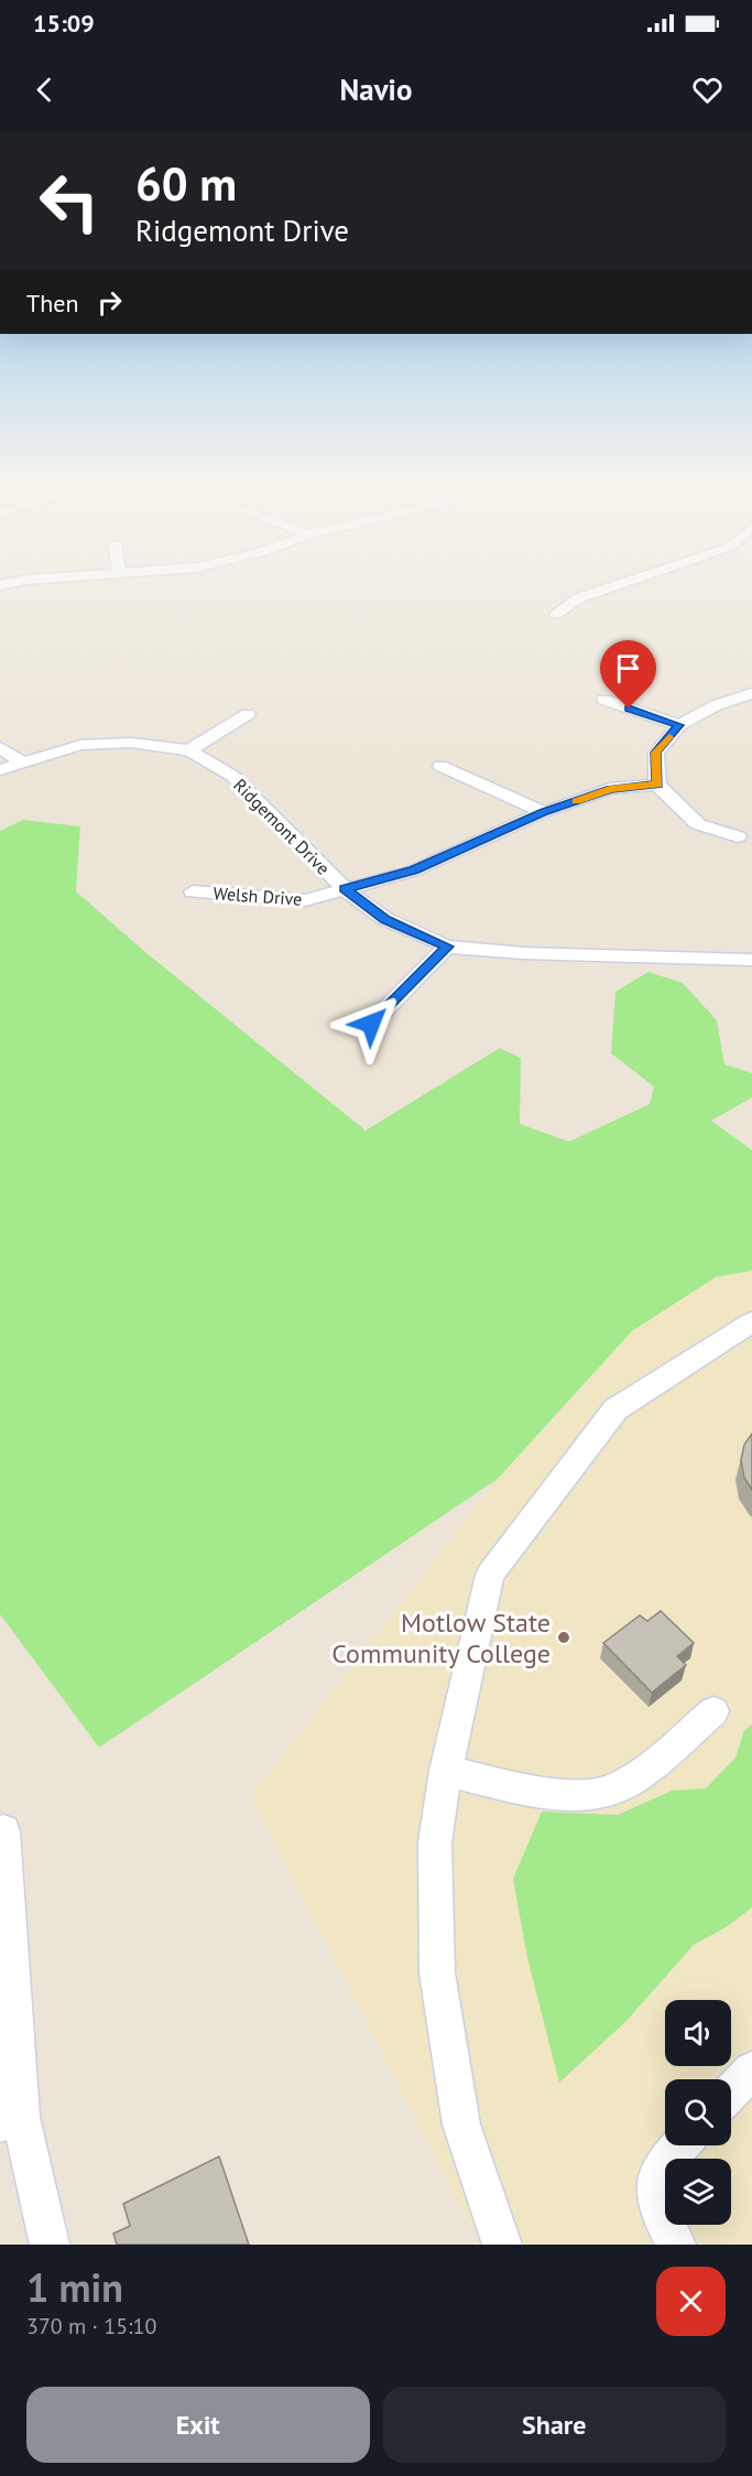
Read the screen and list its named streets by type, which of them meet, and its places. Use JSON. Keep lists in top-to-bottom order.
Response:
{
  "streets": {
    "street": ["Ridgemont Drive", "Welsh Drive"]
  },
  "crossings": [
    ["Ridgemont Drive", "Welsh Drive"]
  ],
  "places": ["Motlow State Community College"],
  "page": {
    "status": "15:09",
    "header": "Navio",
    "turn": ["60 m", "Ridgemont Drive"],
    "then": "Then",
    "heading": ["1 min", "370 m · 15:10"],
    "buttons": ["Exit", "Share"]
  }
}
